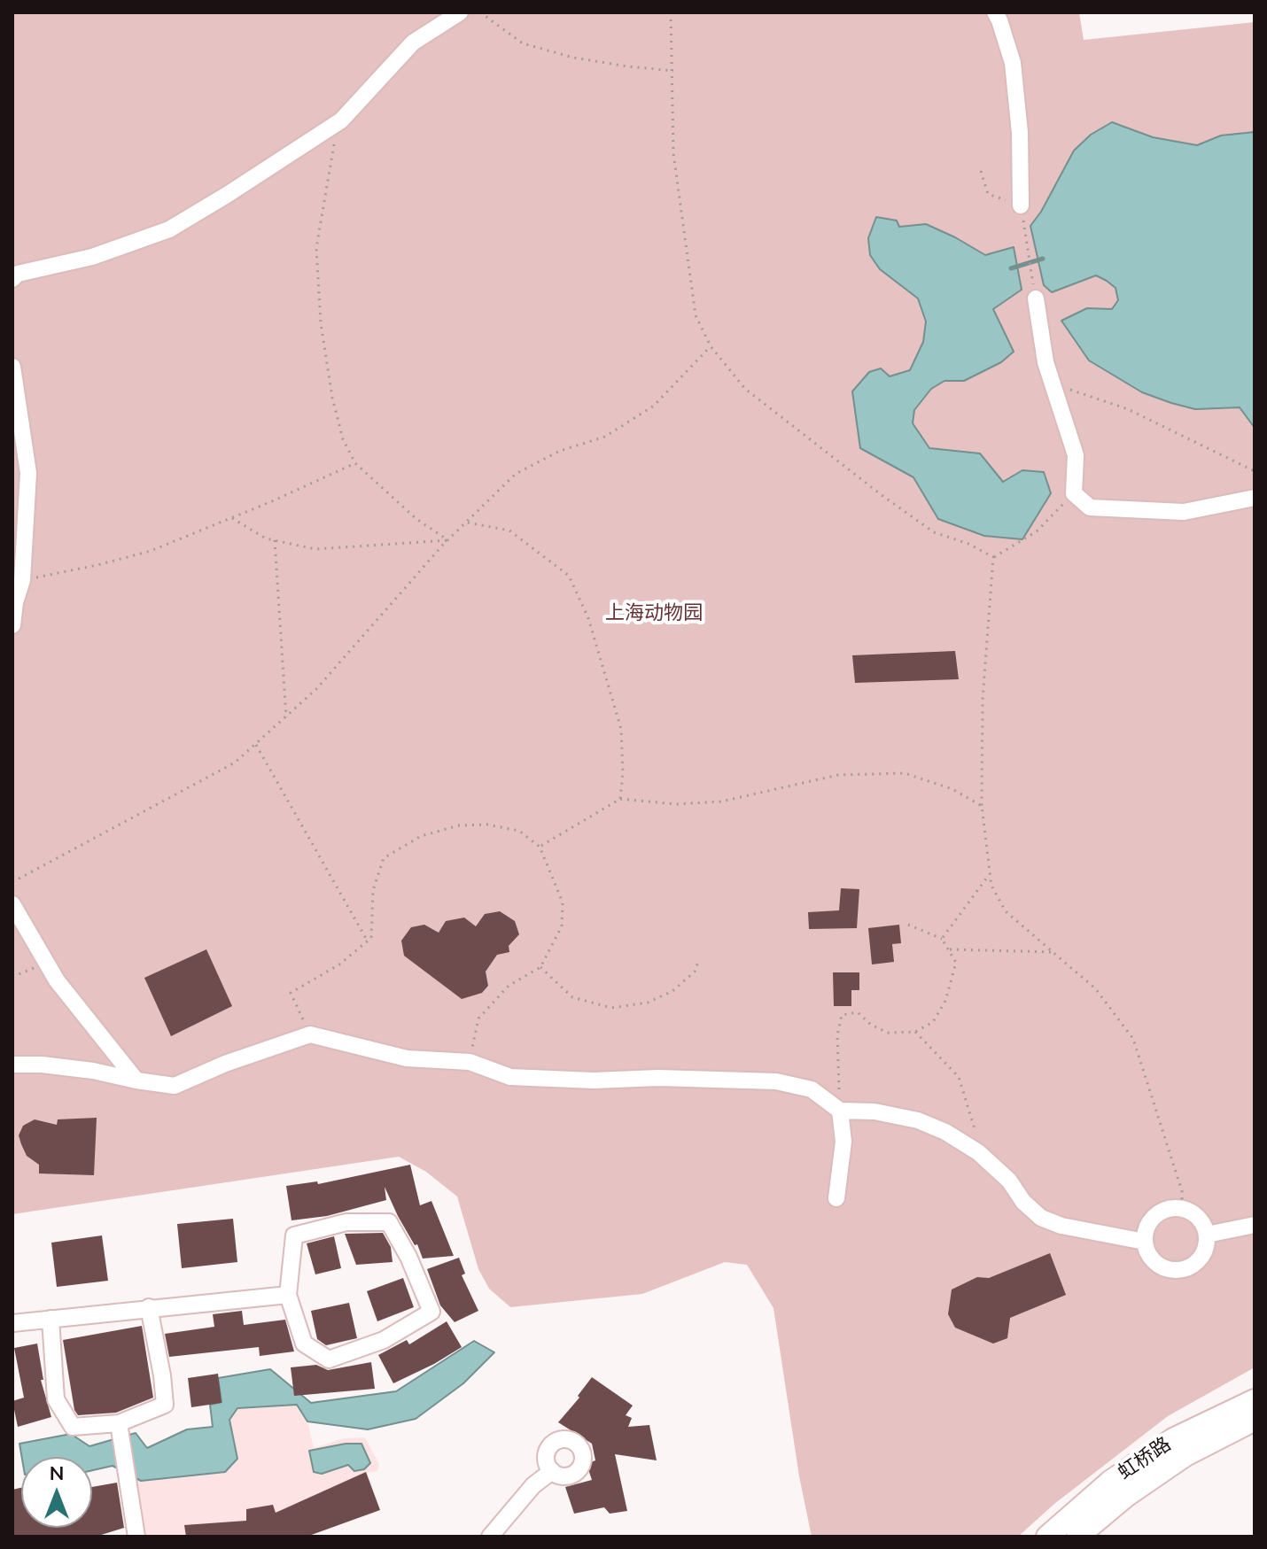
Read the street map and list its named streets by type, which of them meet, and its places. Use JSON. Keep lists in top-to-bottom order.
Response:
{
  "streets": {
    "main road": ["虹桥路"]
  },
  "parks": ["上海动物园"],
  "north": "top"
}
